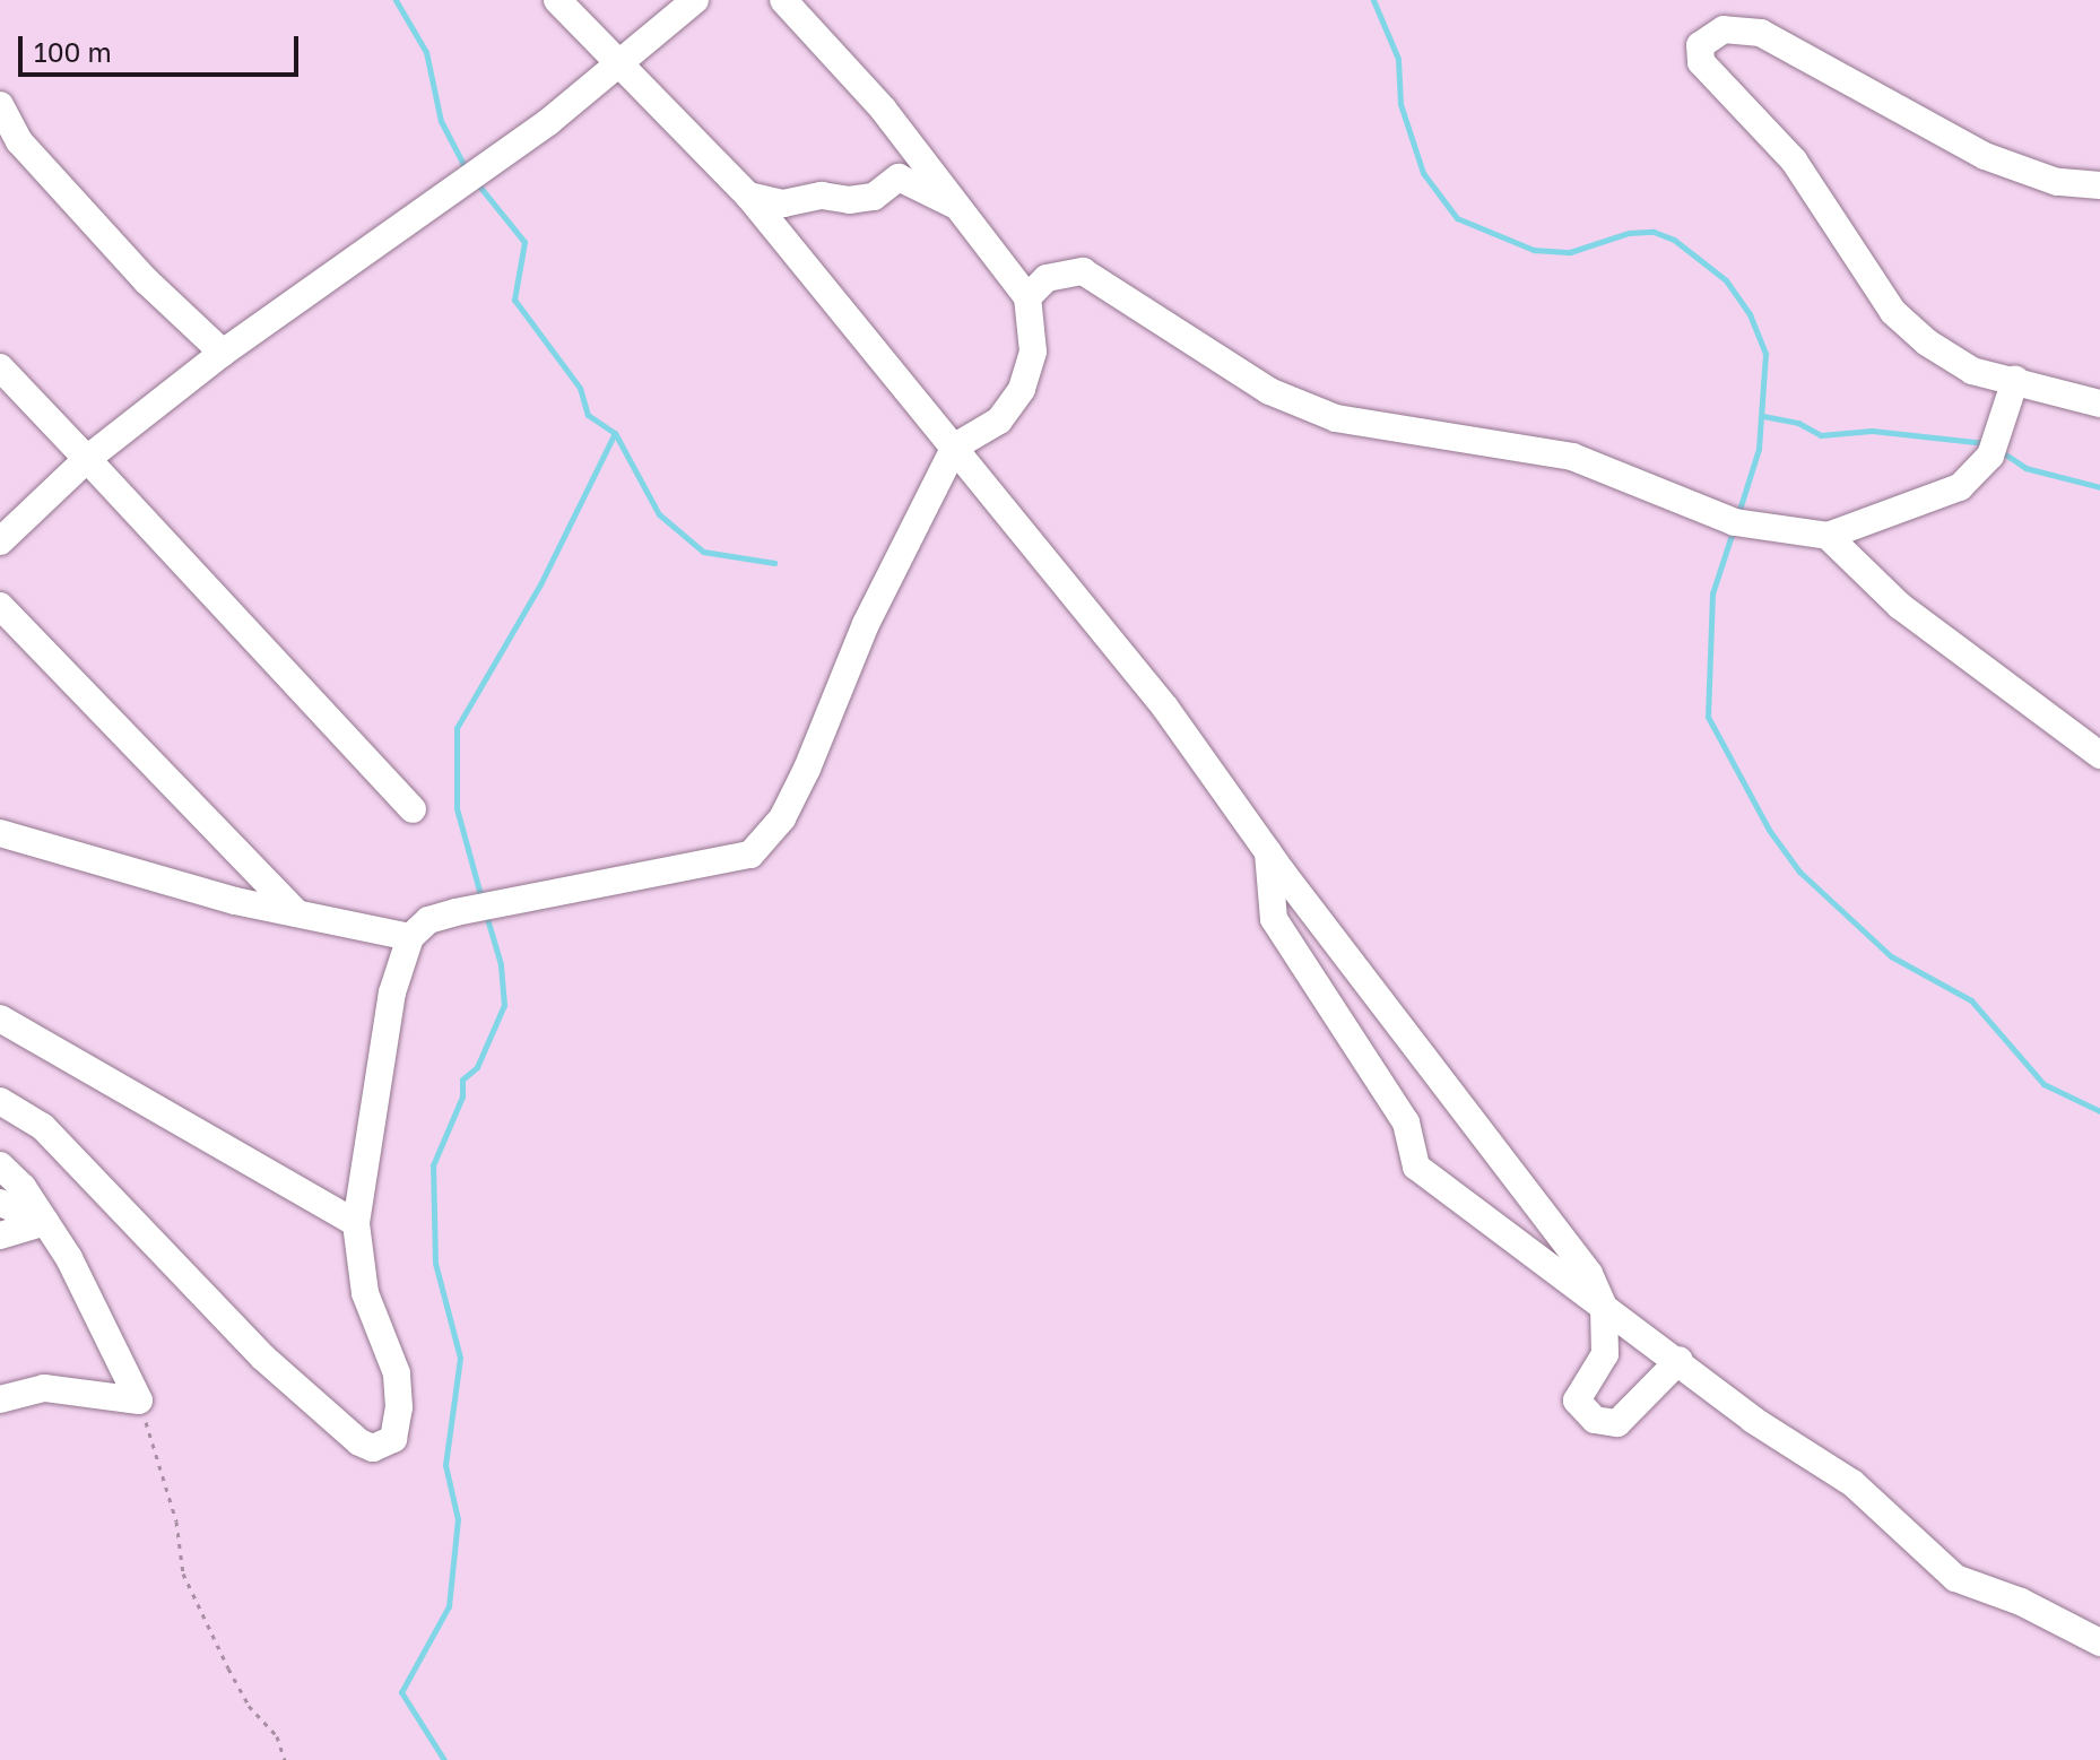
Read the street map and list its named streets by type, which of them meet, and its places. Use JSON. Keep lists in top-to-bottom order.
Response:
{
  "scale_bar": "100 m"
}
